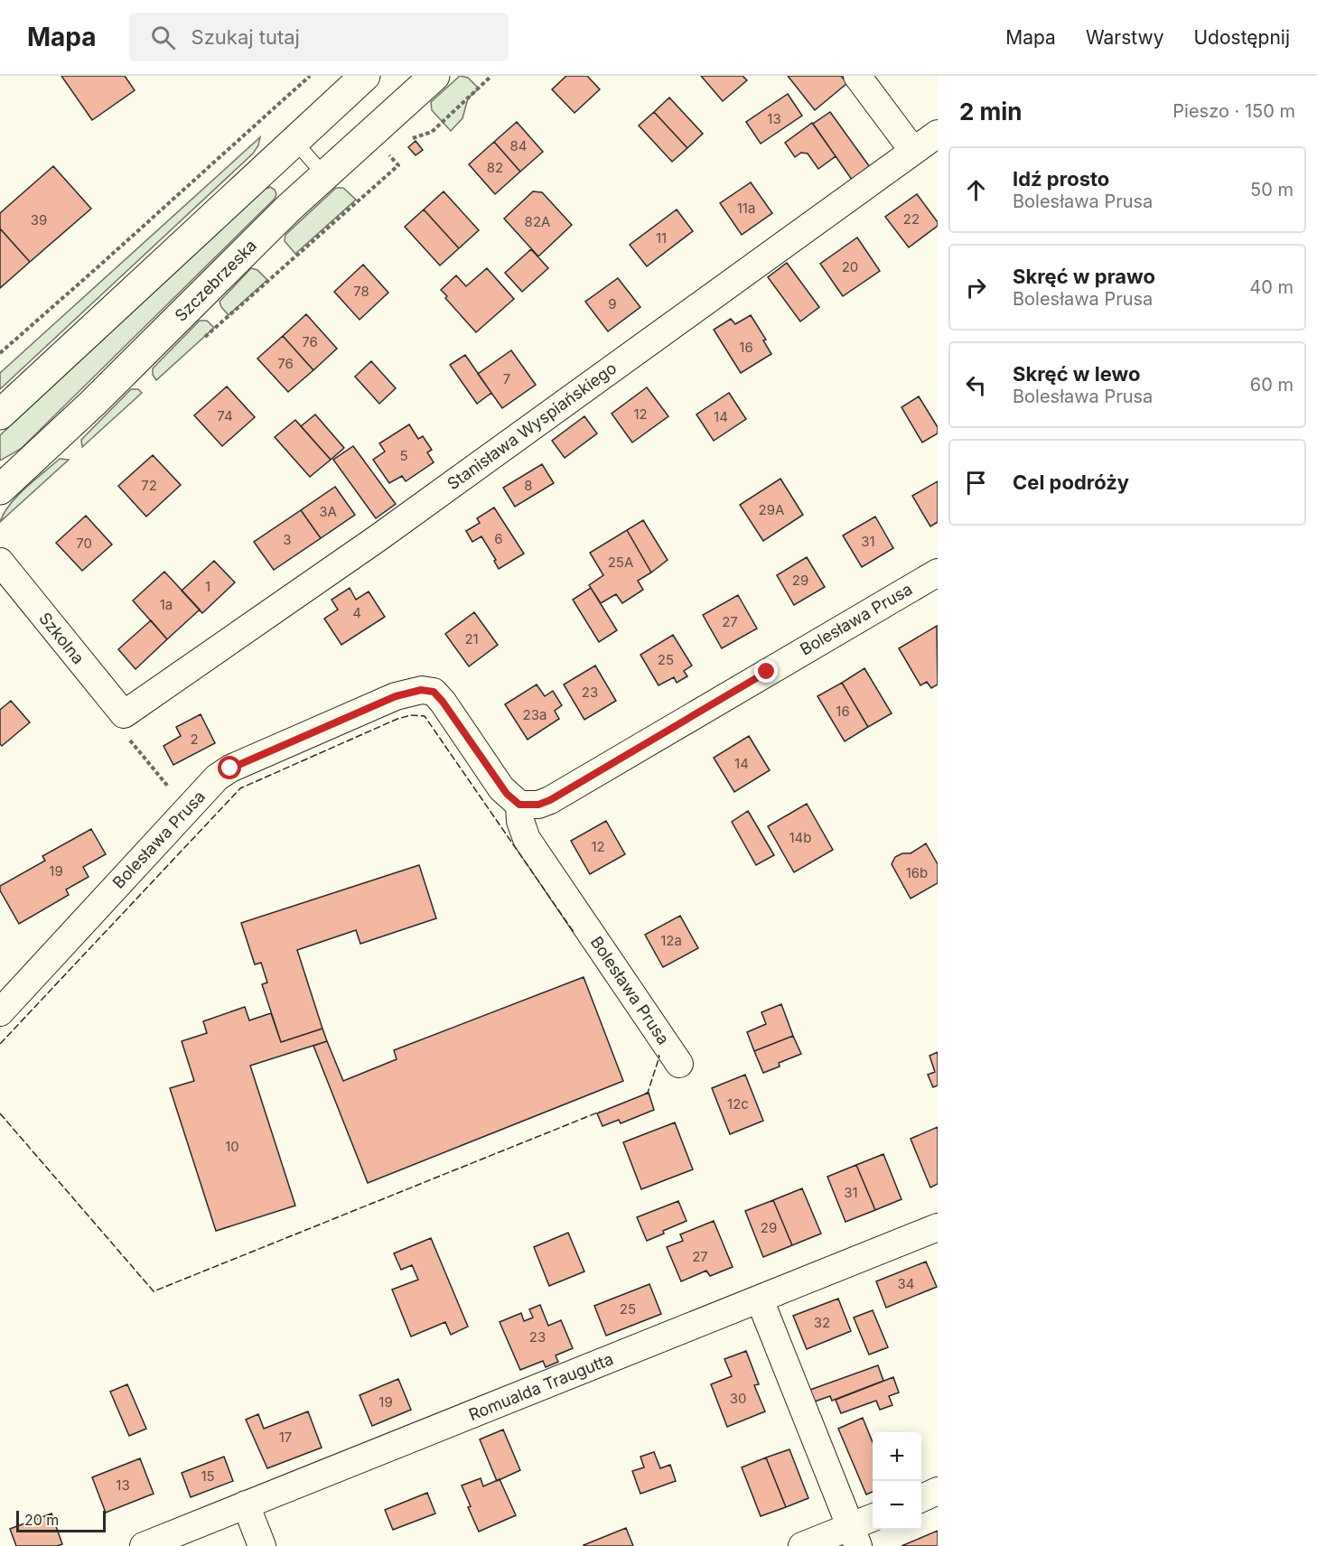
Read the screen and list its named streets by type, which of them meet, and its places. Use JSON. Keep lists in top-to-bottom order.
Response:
{
  "streets": {
    "main road": ["Szczebrzeska"],
    "street": [
      "Stanisława Wyspiańskiego",
      "Bolesława Prusa",
      "Szkolna",
      "Romualda Traugutta"
    ]
  },
  "crossings": [
    ["Stanisława Wyspiańskiego", "Szkolna"]
  ],
  "house_numbers": [
    "13",
    "84",
    "82",
    "11a",
    "22",
    "39",
    "82A",
    "11",
    "20",
    "78",
    "9",
    "76",
    "16",
    "76",
    "7",
    "12",
    "74",
    "14",
    "5",
    "72",
    "8",
    "29A",
    "3A",
    "6",
    "3",
    "31",
    "70",
    "25A",
    "29",
    "1",
    "1a",
    "4",
    "27",
    "21",
    "25",
    "23",
    "16",
    "23a",
    "2",
    "14",
    "14b",
    "12",
    "19",
    "16b",
    "12a",
    "12c",
    "10",
    "31",
    "29",
    "27",
    "34",
    "25",
    "32",
    "23",
    "30",
    "19",
    "17",
    "15",
    "13"
  ],
  "scale_bar": "20 m",
  "page": {
    "header": "Mapa",
    "search": "Szukaj tutaj",
    "nav": ["Mapa", "Warstwy", "Udostępnij"],
    "heading": ["2 min", "Pieszo · 150 m"],
    "list": [
      ["Idź prosto", "Bolesława Prusa", "50 m"],
      ["Skręć w prawo", "Bolesława Prusa", "40 m"],
      ["Skręć w lewo", "Bolesława Prusa", "60 m"],
      "Cel podróży"
    ],
    "map_buttons": ["+", "−"],
    "scale": "20 m"
  }
}
